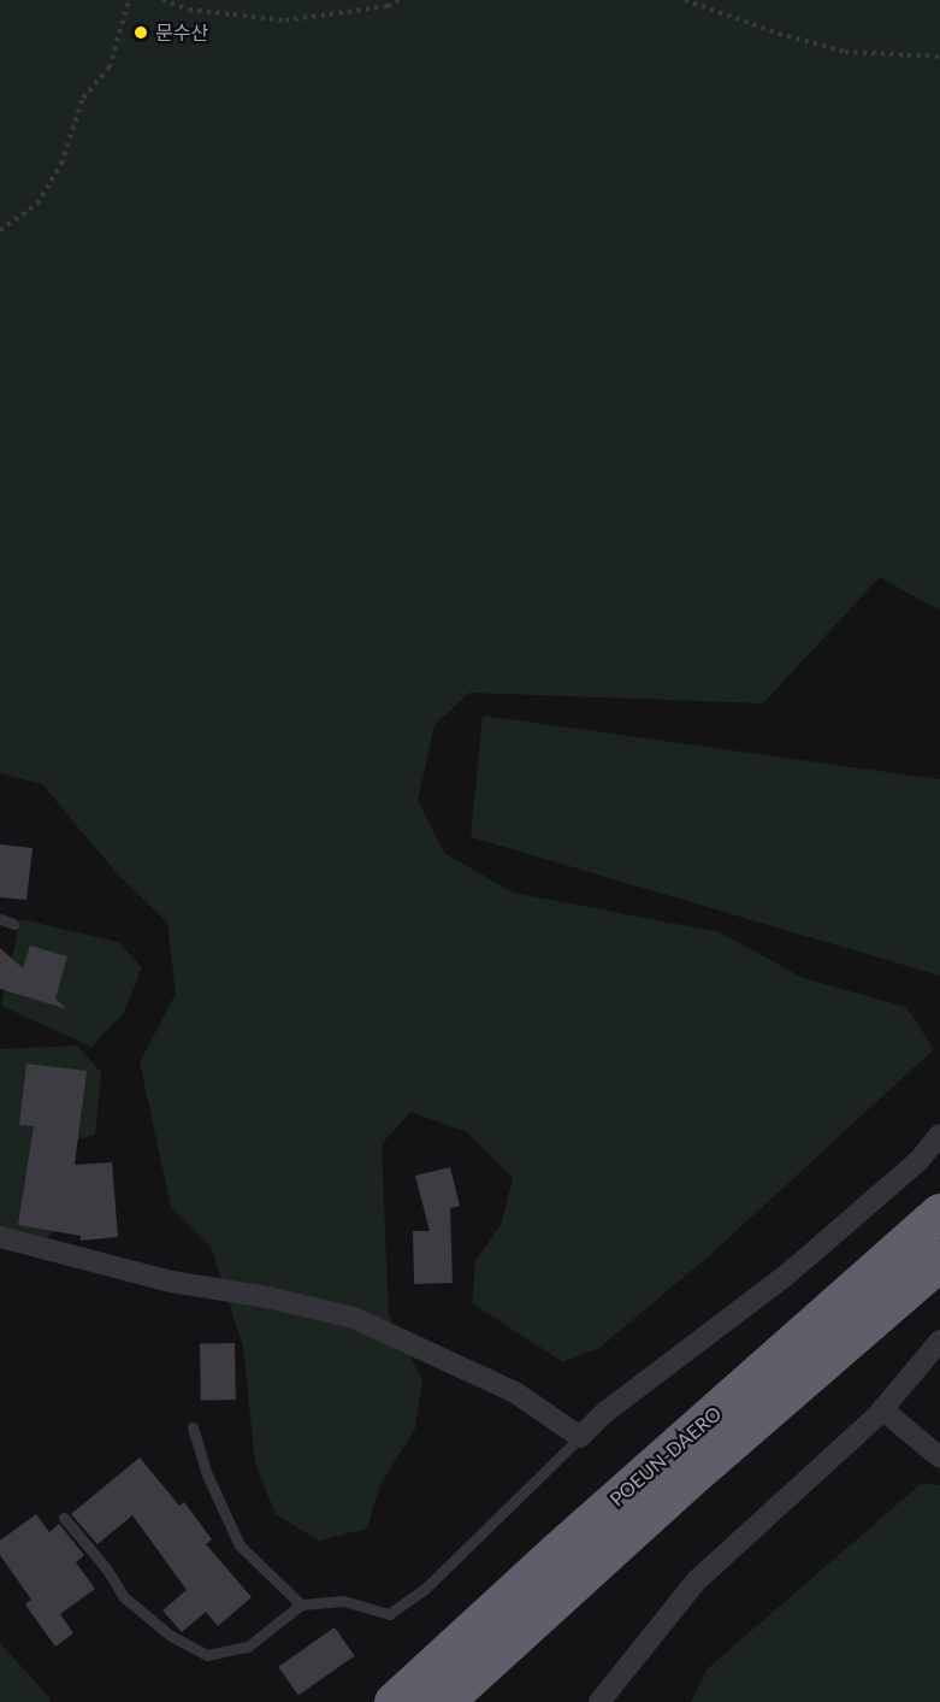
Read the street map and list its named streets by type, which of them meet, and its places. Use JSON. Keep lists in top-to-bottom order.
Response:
{
  "streets": {
    "highway": ["POEUN-DAERO"]
  },
  "places": ["문수산"]
}
